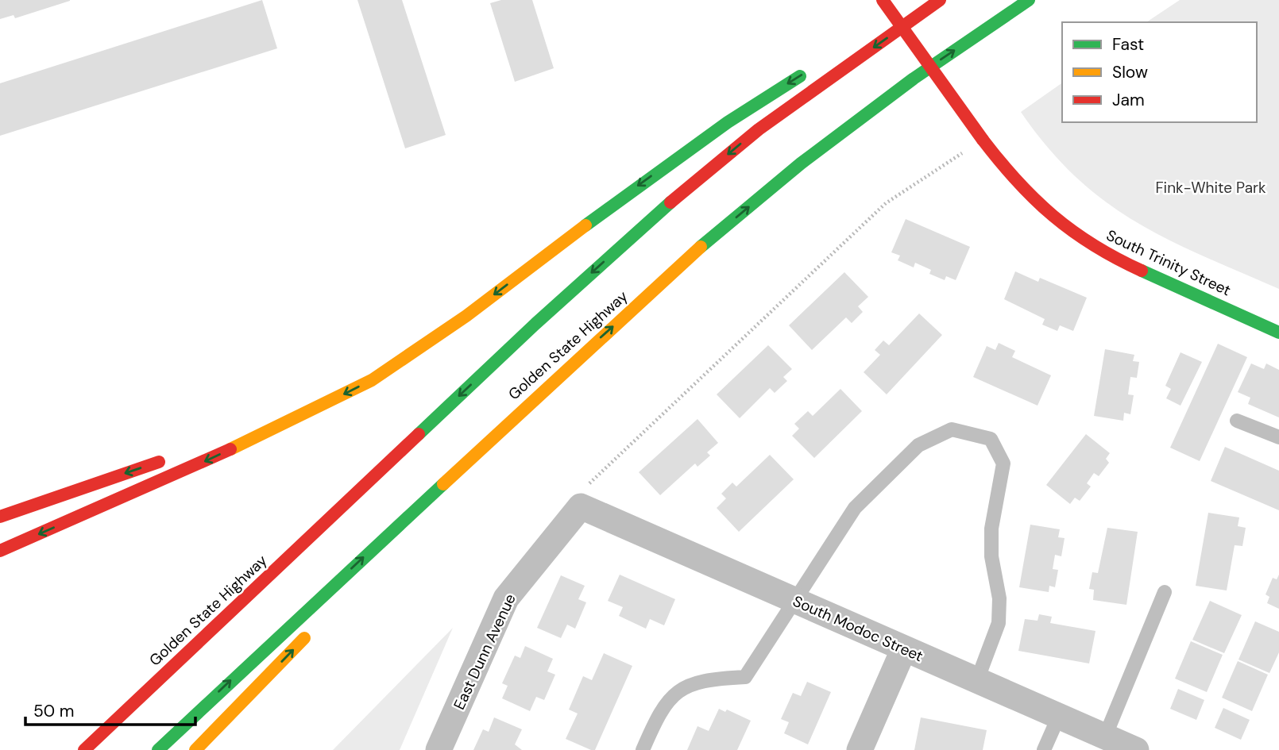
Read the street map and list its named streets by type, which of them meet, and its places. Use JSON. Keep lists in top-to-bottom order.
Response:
{
  "streets": {
    "main road": ["South Trinity Street", "Golden State Highway"],
    "street": ["South Modoc Street", "East Dunn Avenue"]
  },
  "crossings": [
    ["South Modoc Street", "East Dunn Avenue"]
  ],
  "parks": ["Fink-White Park"],
  "legend": ["Fast", "Slow", "Jam"],
  "scale_bar": "50 m"
}
